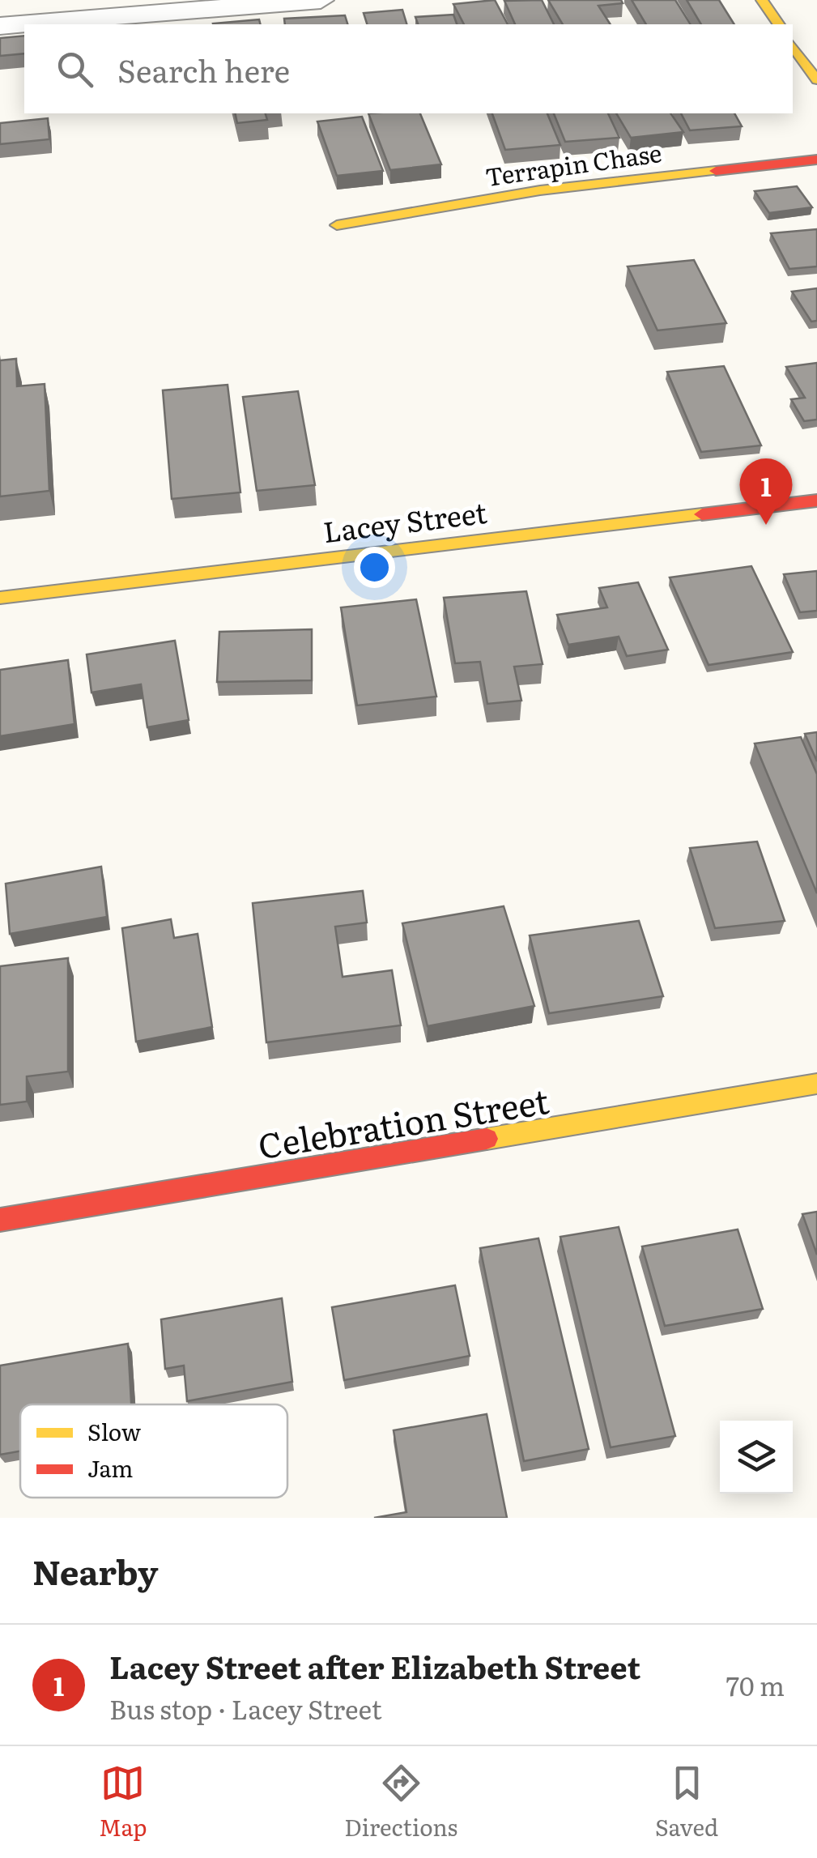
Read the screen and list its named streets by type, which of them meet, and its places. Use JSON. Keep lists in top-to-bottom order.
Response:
{
  "streets": {
    "street": ["Terrapin Chase", "Lacey Street", "Celebration Street"]
  },
  "legend": ["Slow", "Jam"],
  "page": {
    "search": "Search here",
    "pins": "1",
    "heading": "Nearby",
    "list": [
      {
        "mark": "1",
        "name": "Lacey Street after Elizabeth Street",
        "note": "Bus stop · Lacey Street",
        "value": "70 m"
      }
    ],
    "nav": ["Map", "Directions", "Saved"]
  }
}
